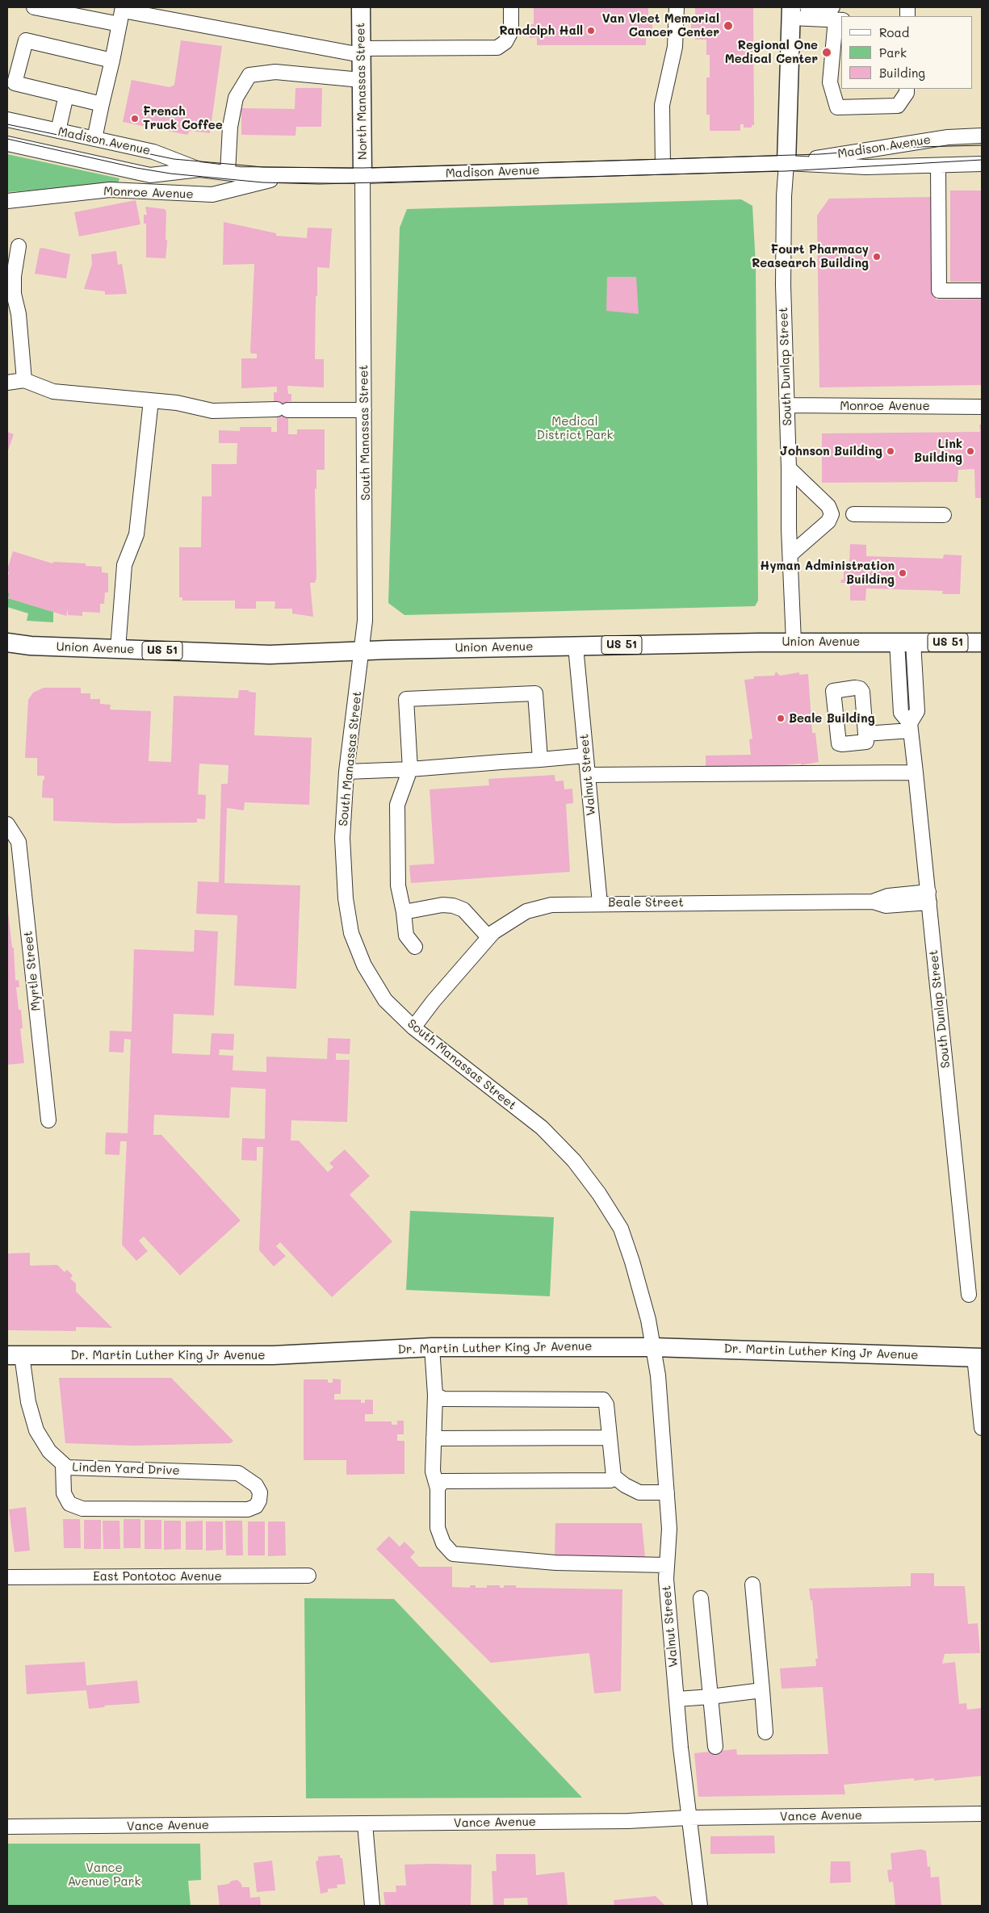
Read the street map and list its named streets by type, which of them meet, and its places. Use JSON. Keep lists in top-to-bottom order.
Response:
{
  "streets": {
    "main road": [
      "North Manassas Street",
      "Union Avenue",
      "US 51",
      "Dr. Martin Luther King Jr Avenue"
    ],
    "street": [
      "Madison Avenue",
      "Monroe Avenue",
      "South Dunlap Street",
      "South Manassas Street",
      "Walnut Street",
      "Beale Street",
      "Myrtle Street",
      "Linden Yard Drive",
      "East Pontotoc Avenue",
      "Vance Avenue"
    ]
  },
  "crossings": [
    ["North Manassas Street", "Madison Avenue"],
    ["North Manassas Street", "South Manassas Street"],
    ["Madison Avenue", "Monroe Avenue"],
    ["Madison Avenue", "South Dunlap Street"],
    ["Madison Avenue", "South Manassas Street"],
    ["Monroe Avenue", "South Dunlap Street"],
    ["South Dunlap Street", "Union Avenue"],
    ["South Dunlap Street", "Beale Street"],
    ["South Manassas Street", "Union Avenue"],
    ["South Manassas Street", "Walnut Street"],
    ["South Manassas Street", "Beale Street"],
    ["South Manassas Street", "Dr. Martin Luther King Jr Avenue"],
    ["Union Avenue", "Walnut Street"],
    ["Walnut Street", "Beale Street"],
    ["Walnut Street", "Dr. Martin Luther King Jr Avenue"],
    ["Walnut Street", "Vance Avenue"],
    ["Dr. Martin Luther King Jr Avenue", "Linden Yard Drive"]
  ],
  "parks": ["Medical District Park", "Vance Avenue Park"],
  "places": [
    "Van Vleet Memorial Cancer Center",
    "Randolph Hall",
    "Regional One Medical Center",
    "French Truck Coffee",
    "Fourt Pharmacy Reasearch Building",
    "Johnson Building",
    "Link Building",
    "Hyman Administration Building",
    "Beale Building"
  ],
  "legend": ["Road", "Park", "Building"]
}
